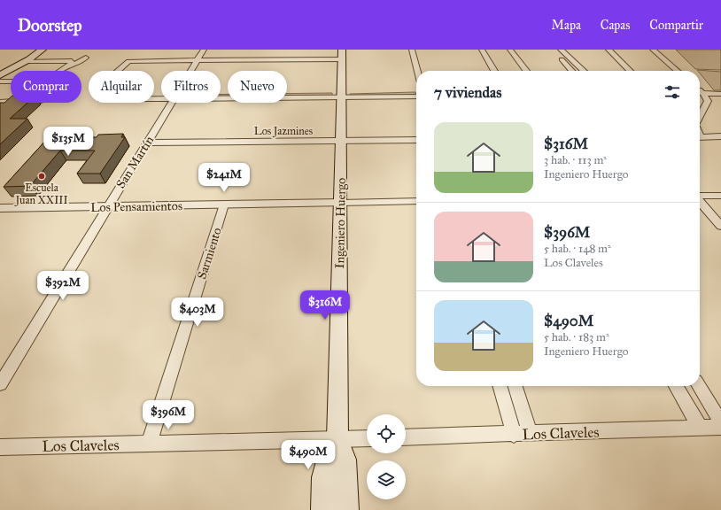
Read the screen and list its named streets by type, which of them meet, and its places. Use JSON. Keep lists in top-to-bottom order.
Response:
{
  "streets": {
    "main road": ["Ingeniero Huergo"],
    "street": [
      "Los Jazmines",
      "San Martín",
      "Los Pensamientos",
      "Sarmiento",
      "Los Claveles"
    ]
  },
  "crossings": [
    ["Los Jazmines", "San Martín"],
    ["Los Jazmines", "Ingeniero Huergo"],
    ["San Martín", "Los Pensamientos"],
    ["Los Pensamientos", "Ingeniero Huergo"],
    ["Los Pensamientos", "Sarmiento"],
    ["Ingeniero Huergo", "Los Claveles"],
    ["Sarmiento", "Los Claveles"]
  ],
  "places": ["Escuela Juan XXIII"],
  "page": {
    "header": "Doorstep",
    "nav": ["Mapa", "Capas", "Compartir"],
    "chip": [
      "Comprar",
      "Alquilar",
      "Filtros",
      "Nuevo"
    ],
    "heading": "7 viviendas",
    "list": [
      {
        "name": "$316M",
        "note": "3 hab. · 113 m² · Ingeniero Huergo"
      },
      {
        "name": "$396M",
        "note": "5 hab. · 148 m² · Los Claveles"
      },
      {
        "name": "$490M",
        "note": "5 hab. · 183 m² · Ingeniero Huergo"
      }
    ],
    "price": [
      "$135M",
      "$241M",
      "$392M",
      "$316M",
      "$403M",
      "$396M",
      "$490M"
    ]
  }
}
